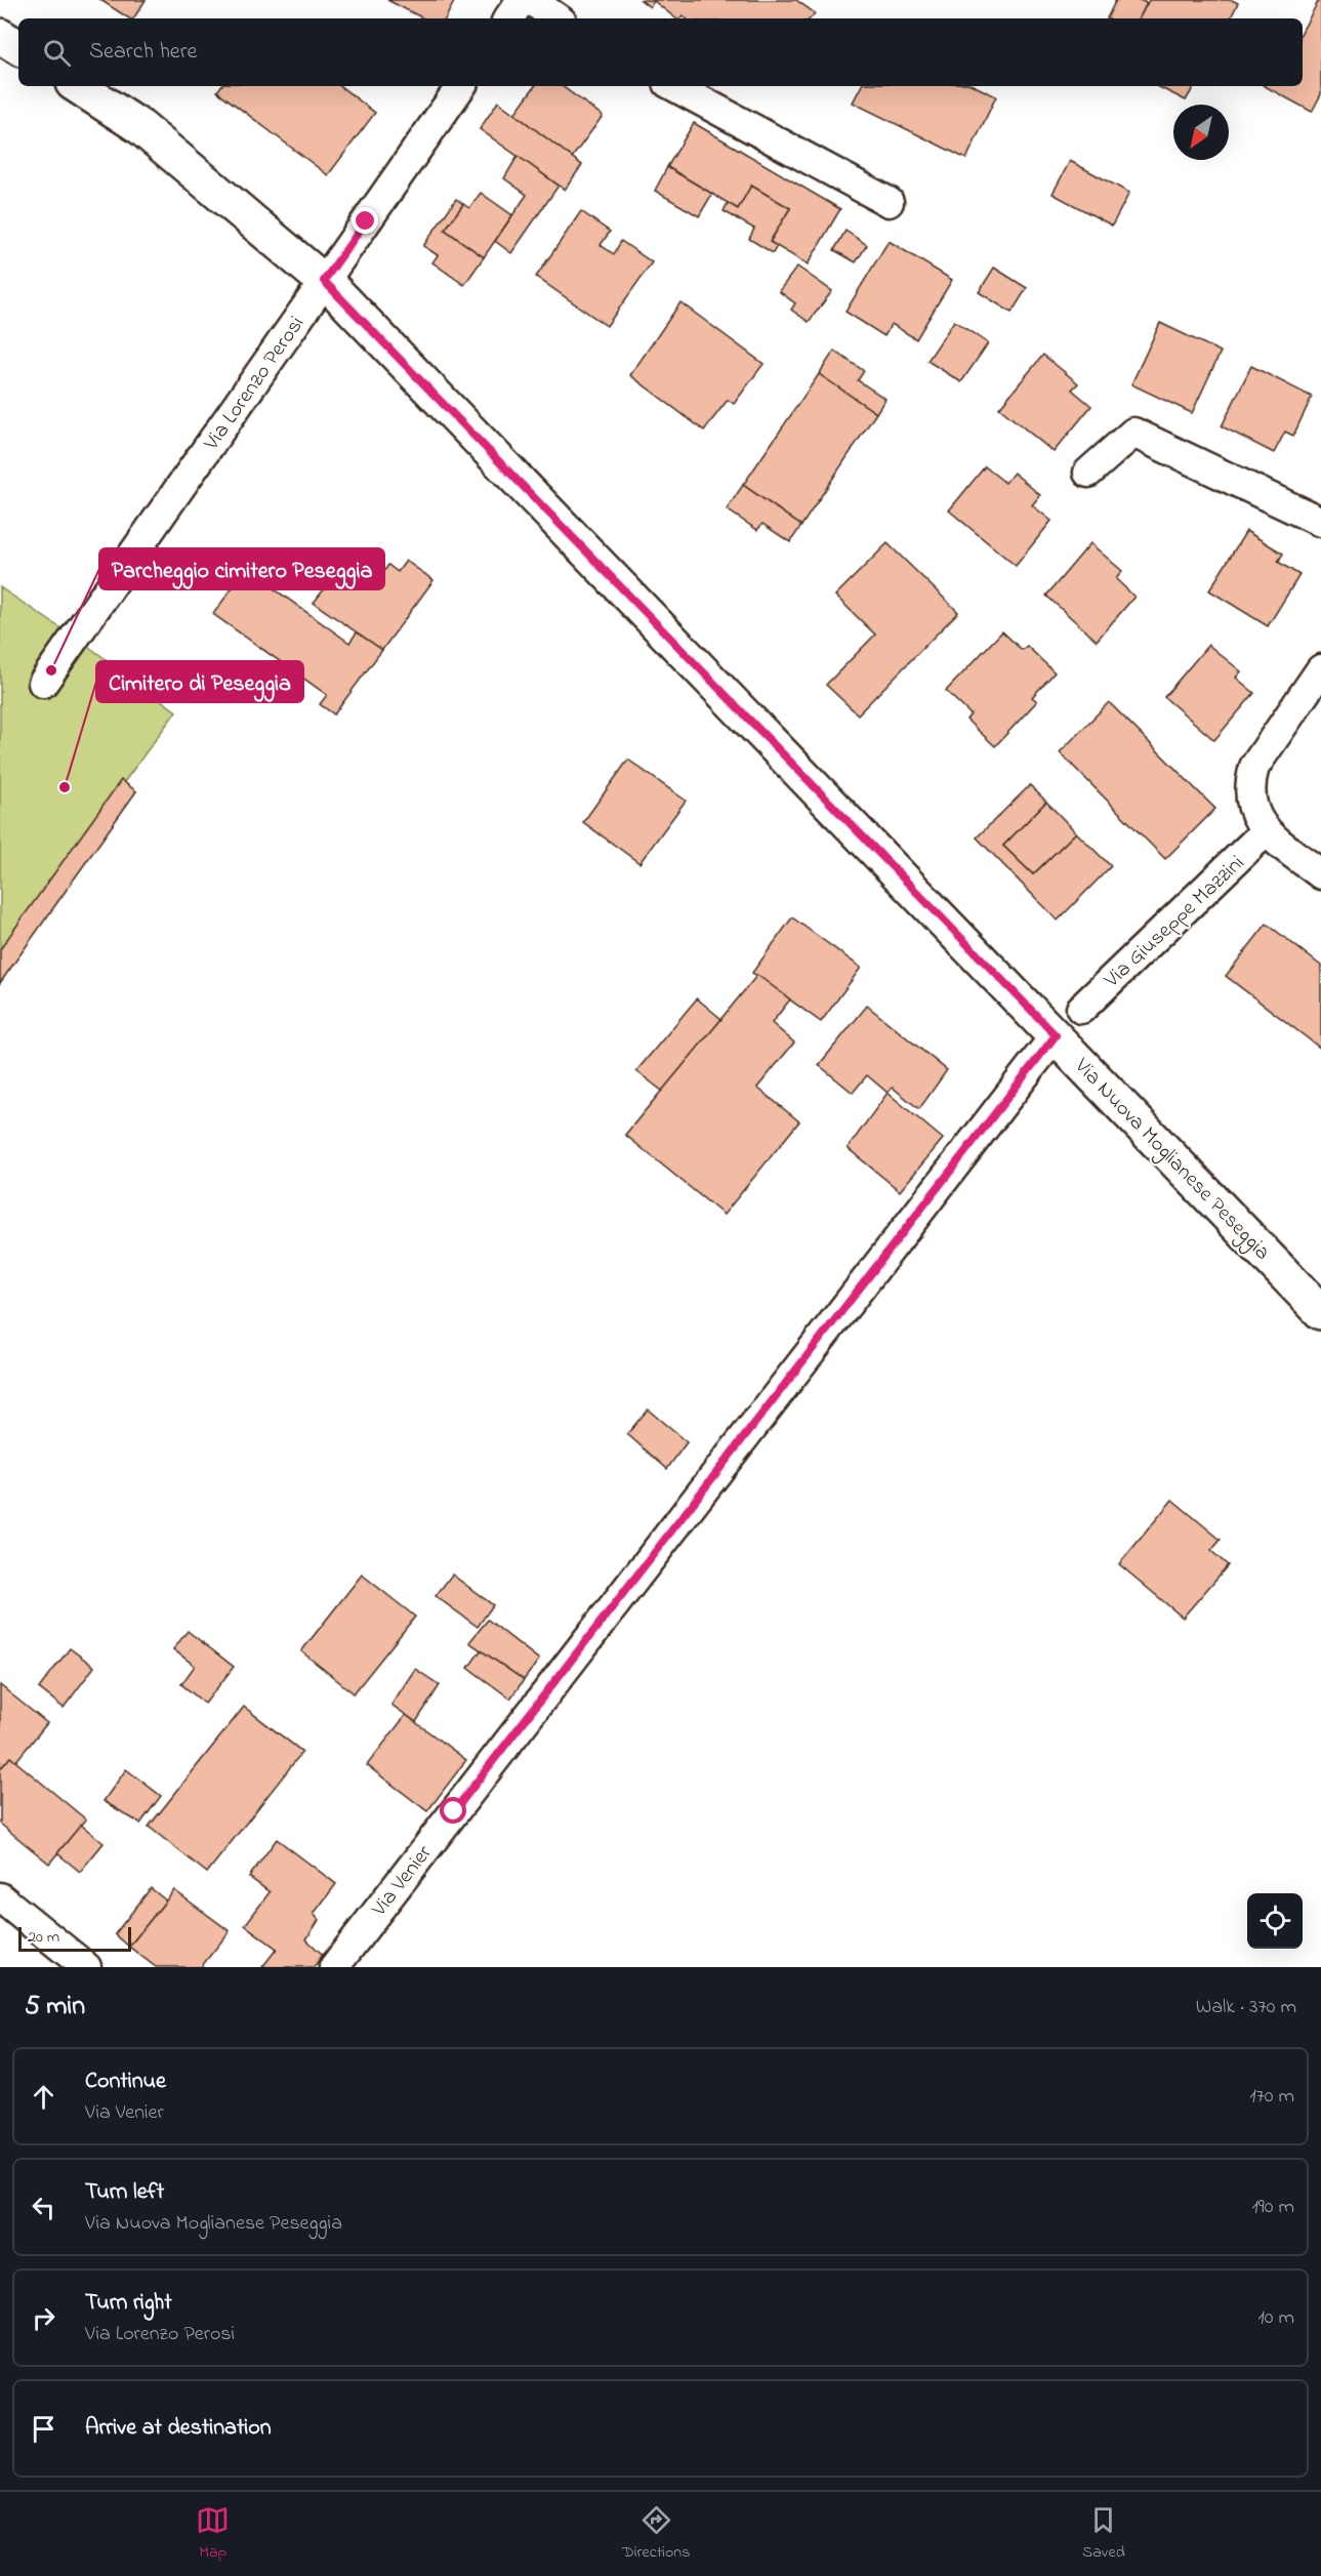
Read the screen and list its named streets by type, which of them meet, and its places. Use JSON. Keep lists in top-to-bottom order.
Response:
{
  "streets": {
    "main road": ["Via Nuova Moglianese Peseggia"],
    "street": ["Via Lorenzo Perosi", "Via Giuseppe Mazzini", "Via Venier"]
  },
  "crossings": [
    ["Via Lorenzo Perosi", "Via Nuova Moglianese Peseggia"],
    ["Via Nuova Moglianese Peseggia", "Via Venier"]
  ],
  "places": ["Parcheggio cimitero Peseggia", "Cimitero di Peseggia"],
  "scale_bar": "20 m",
  "north": "bottom left",
  "page": {
    "search": "Search here",
    "scale": "20 m",
    "heading": ["5 min", "Walk · 370 m"],
    "list": [
      ["Continue", "Via Venier", "170 m"],
      ["Turn left", "Via Nuova Moglianese Peseggia", "190 m"],
      ["Turn right", "Via Lorenzo Perosi", "10 m"],
      "Arrive at destination"
    ],
    "nav": ["Map", "Directions", "Saved"]
  }
}
